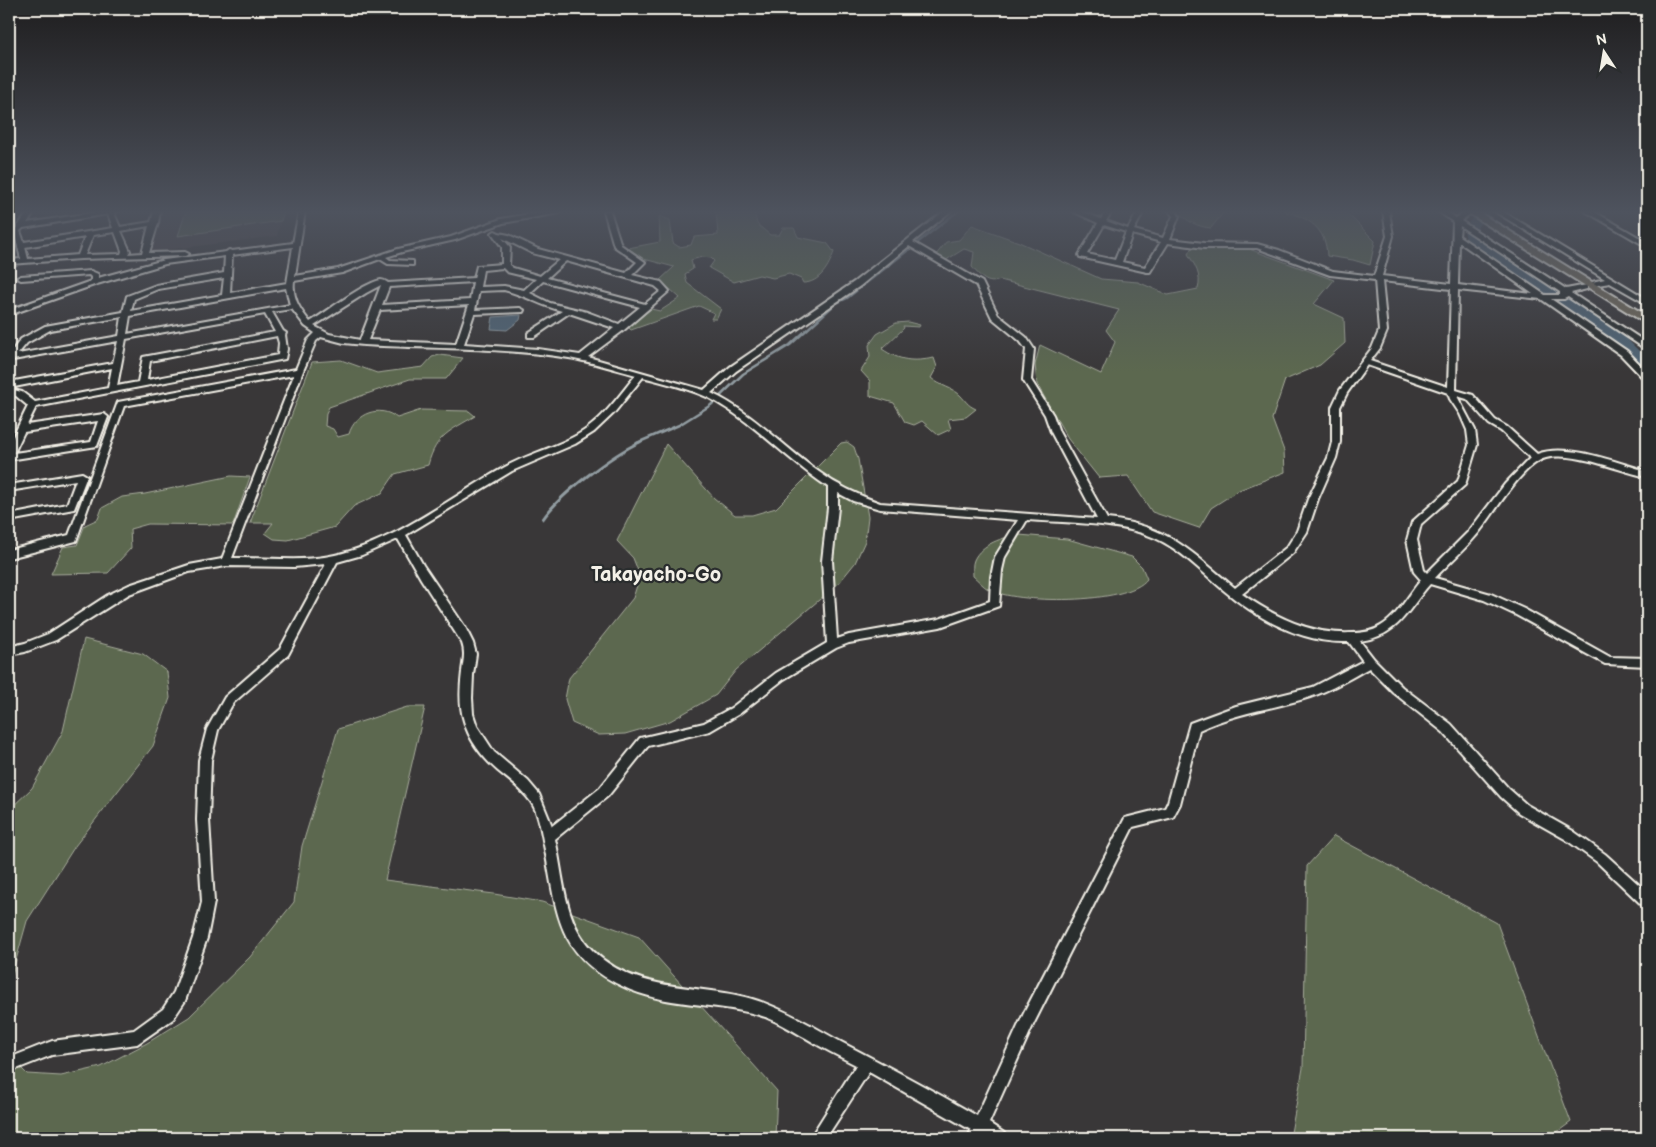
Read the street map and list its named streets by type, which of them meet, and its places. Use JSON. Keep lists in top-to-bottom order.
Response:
{
  "districts": ["Takayacho-Go"],
  "north": "top"
}
